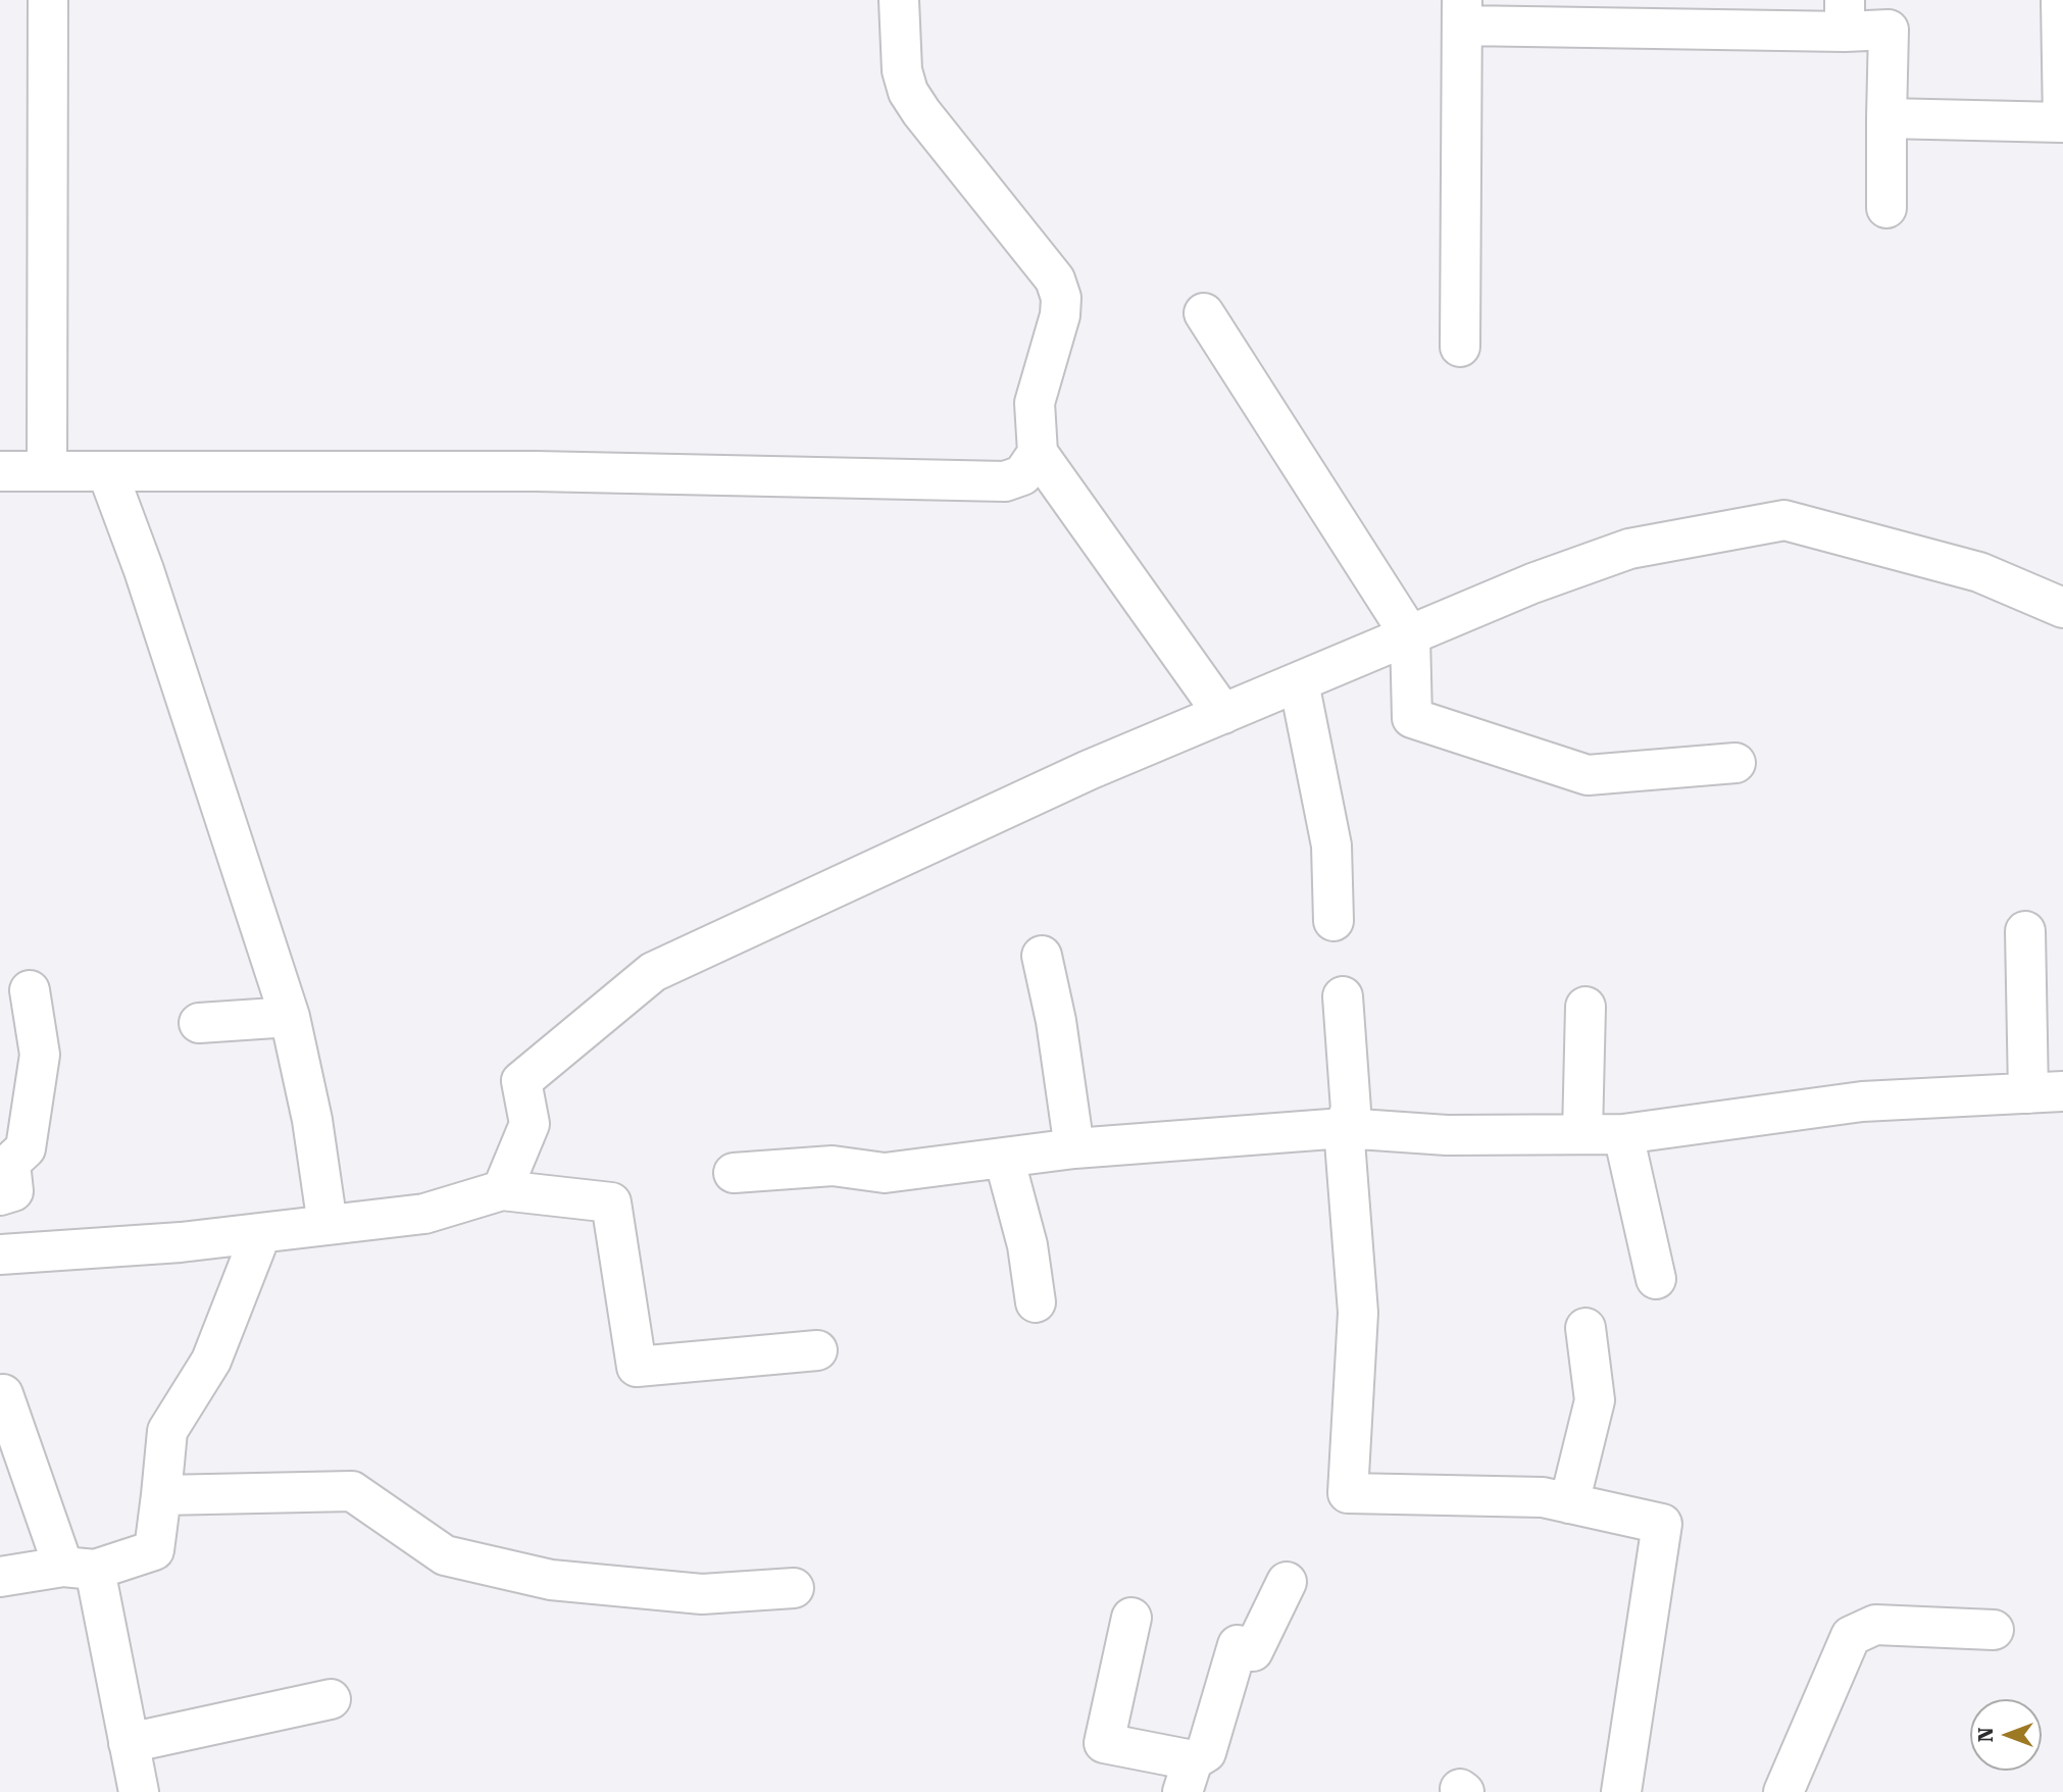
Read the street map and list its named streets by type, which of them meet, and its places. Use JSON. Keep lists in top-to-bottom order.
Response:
{
  "north": "left"
}
